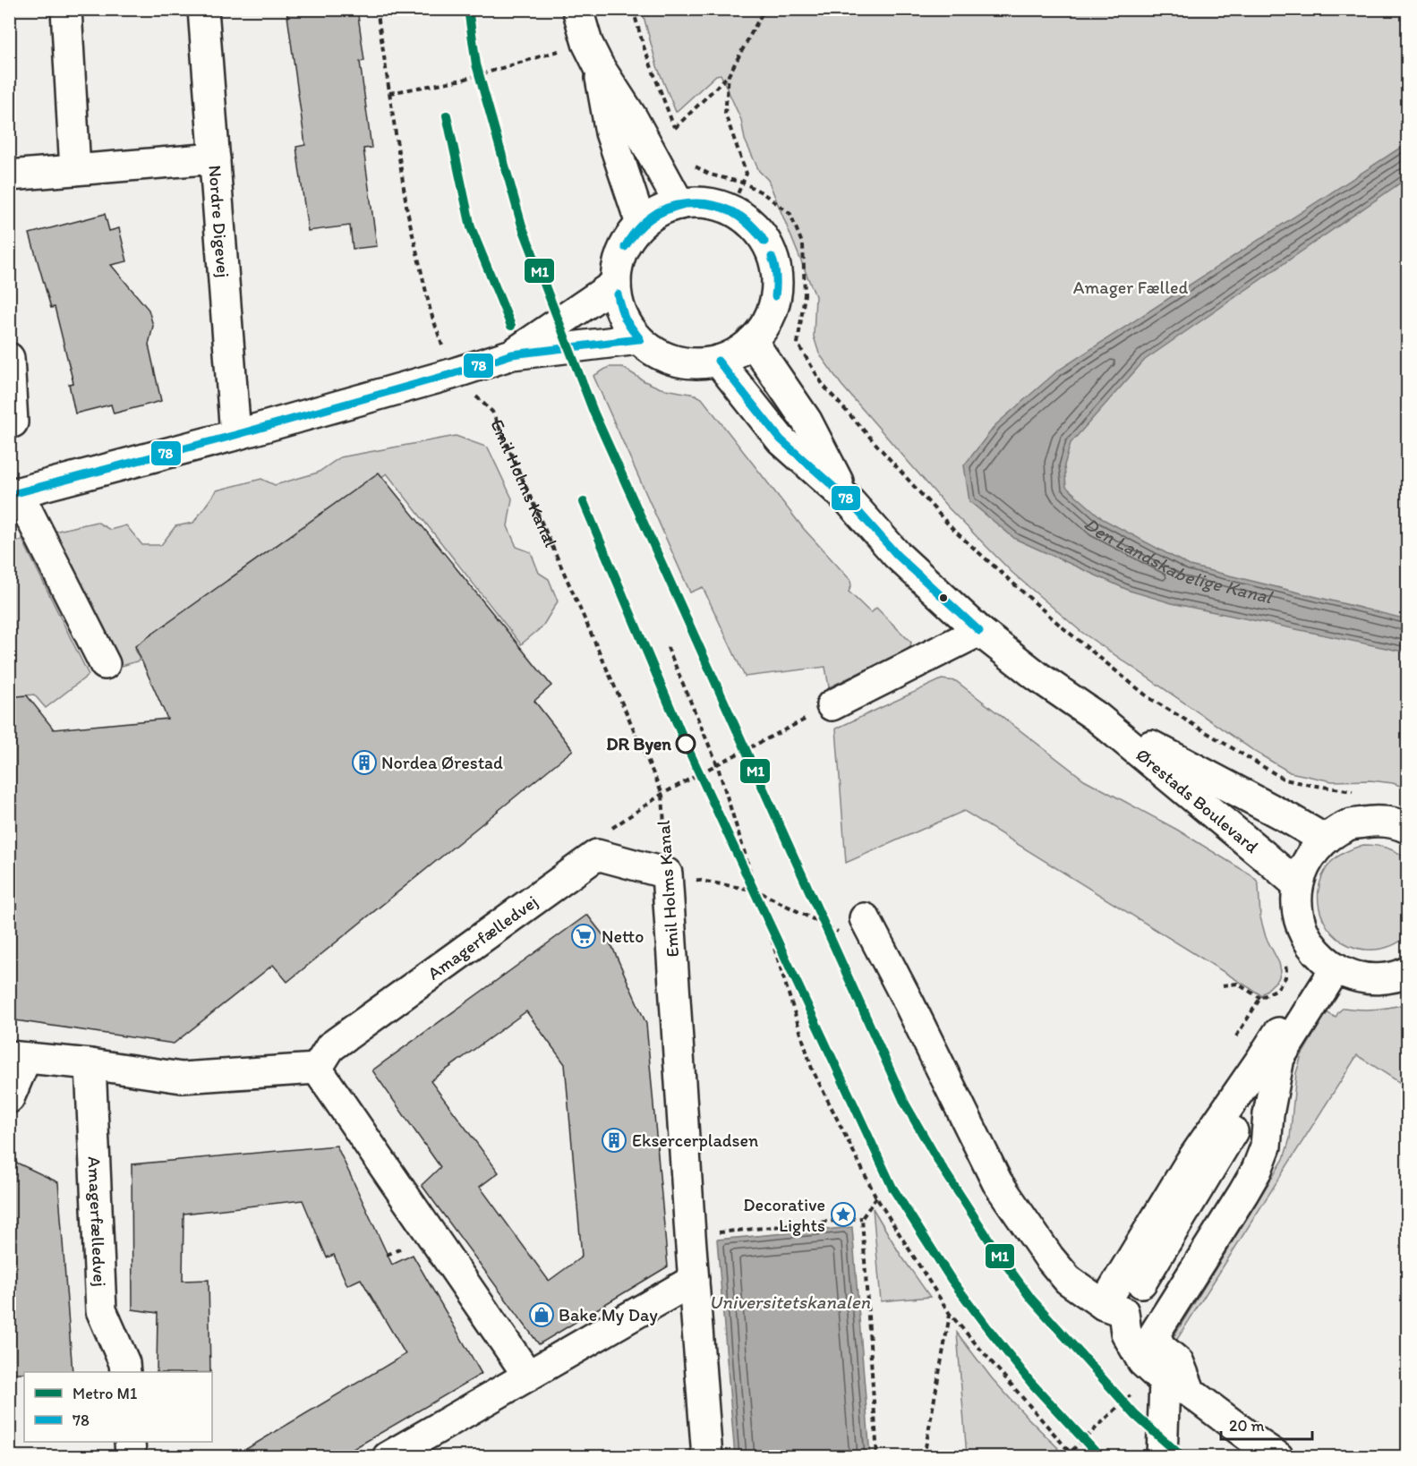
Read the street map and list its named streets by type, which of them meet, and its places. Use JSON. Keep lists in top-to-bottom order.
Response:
{
  "streets": {
    "street": [
      "Nordre Digevej",
      "Emil Holms Kanal",
      "Ørestads Boulevard",
      "Amagerfælledvej"
    ]
  },
  "crossings": [
    ["Emil Holms Kanal", "Amagerfælledvej"]
  ],
  "water": ["Den Landskabelige Kanal", "Universitetskanalen"],
  "parks": ["Amager Fælled"],
  "places": {
    "other": ["DR Byen"],
    "building": ["Nordea Ørestad", "Eksercerpladsen"],
    "supermarket": ["Netto"],
    "place": ["Decorative Lights"],
    "shop": ["Bake My Day"]
  },
  "lines": ["metro line M1", "transit line 78"],
  "legend": ["Metro M1", "78"],
  "scale_bar": "20 m"
}
